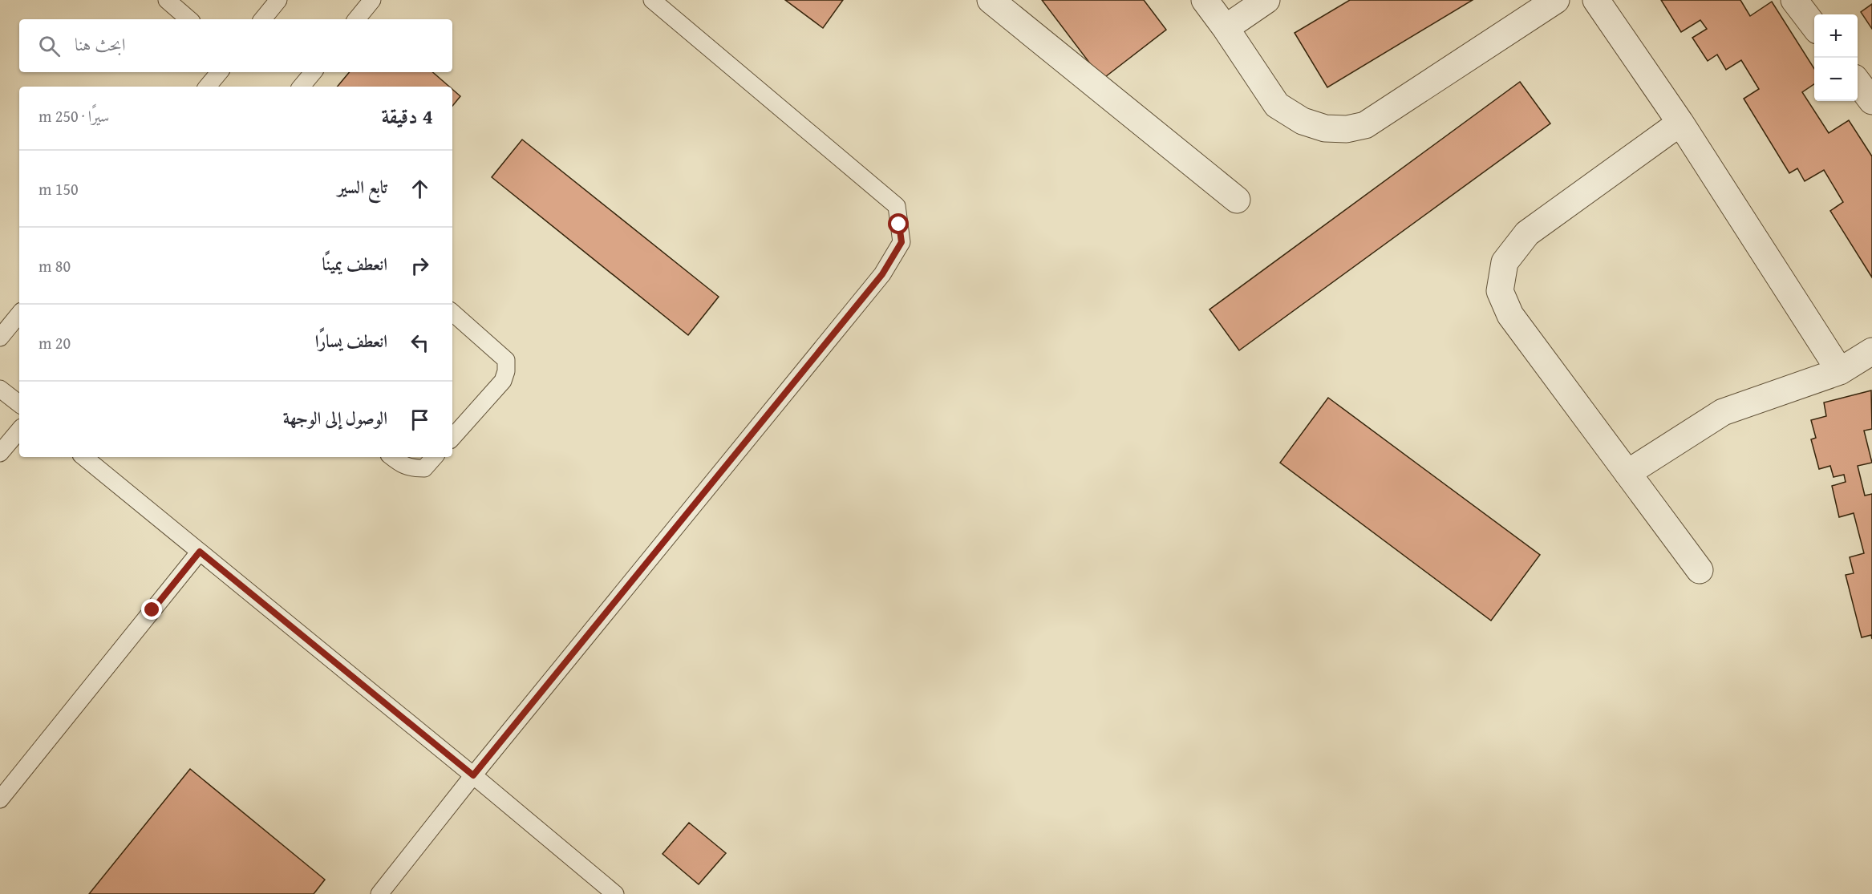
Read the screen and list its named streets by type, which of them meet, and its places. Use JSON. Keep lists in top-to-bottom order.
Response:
{
  "page": {
    "map_buttons": ["+", "−"],
    "search": "ابحث هنا",
    "heading": ["4 دقيقة", "سيرًا · 250 m"],
    "list": [
      ["تابع السير", "150 m"],
      ["انعطف يمينًا", "80 m"],
      ["انعطف يسارًا", "20 m"],
      "الوصول إلى الوجهة"
    ]
  }
}
